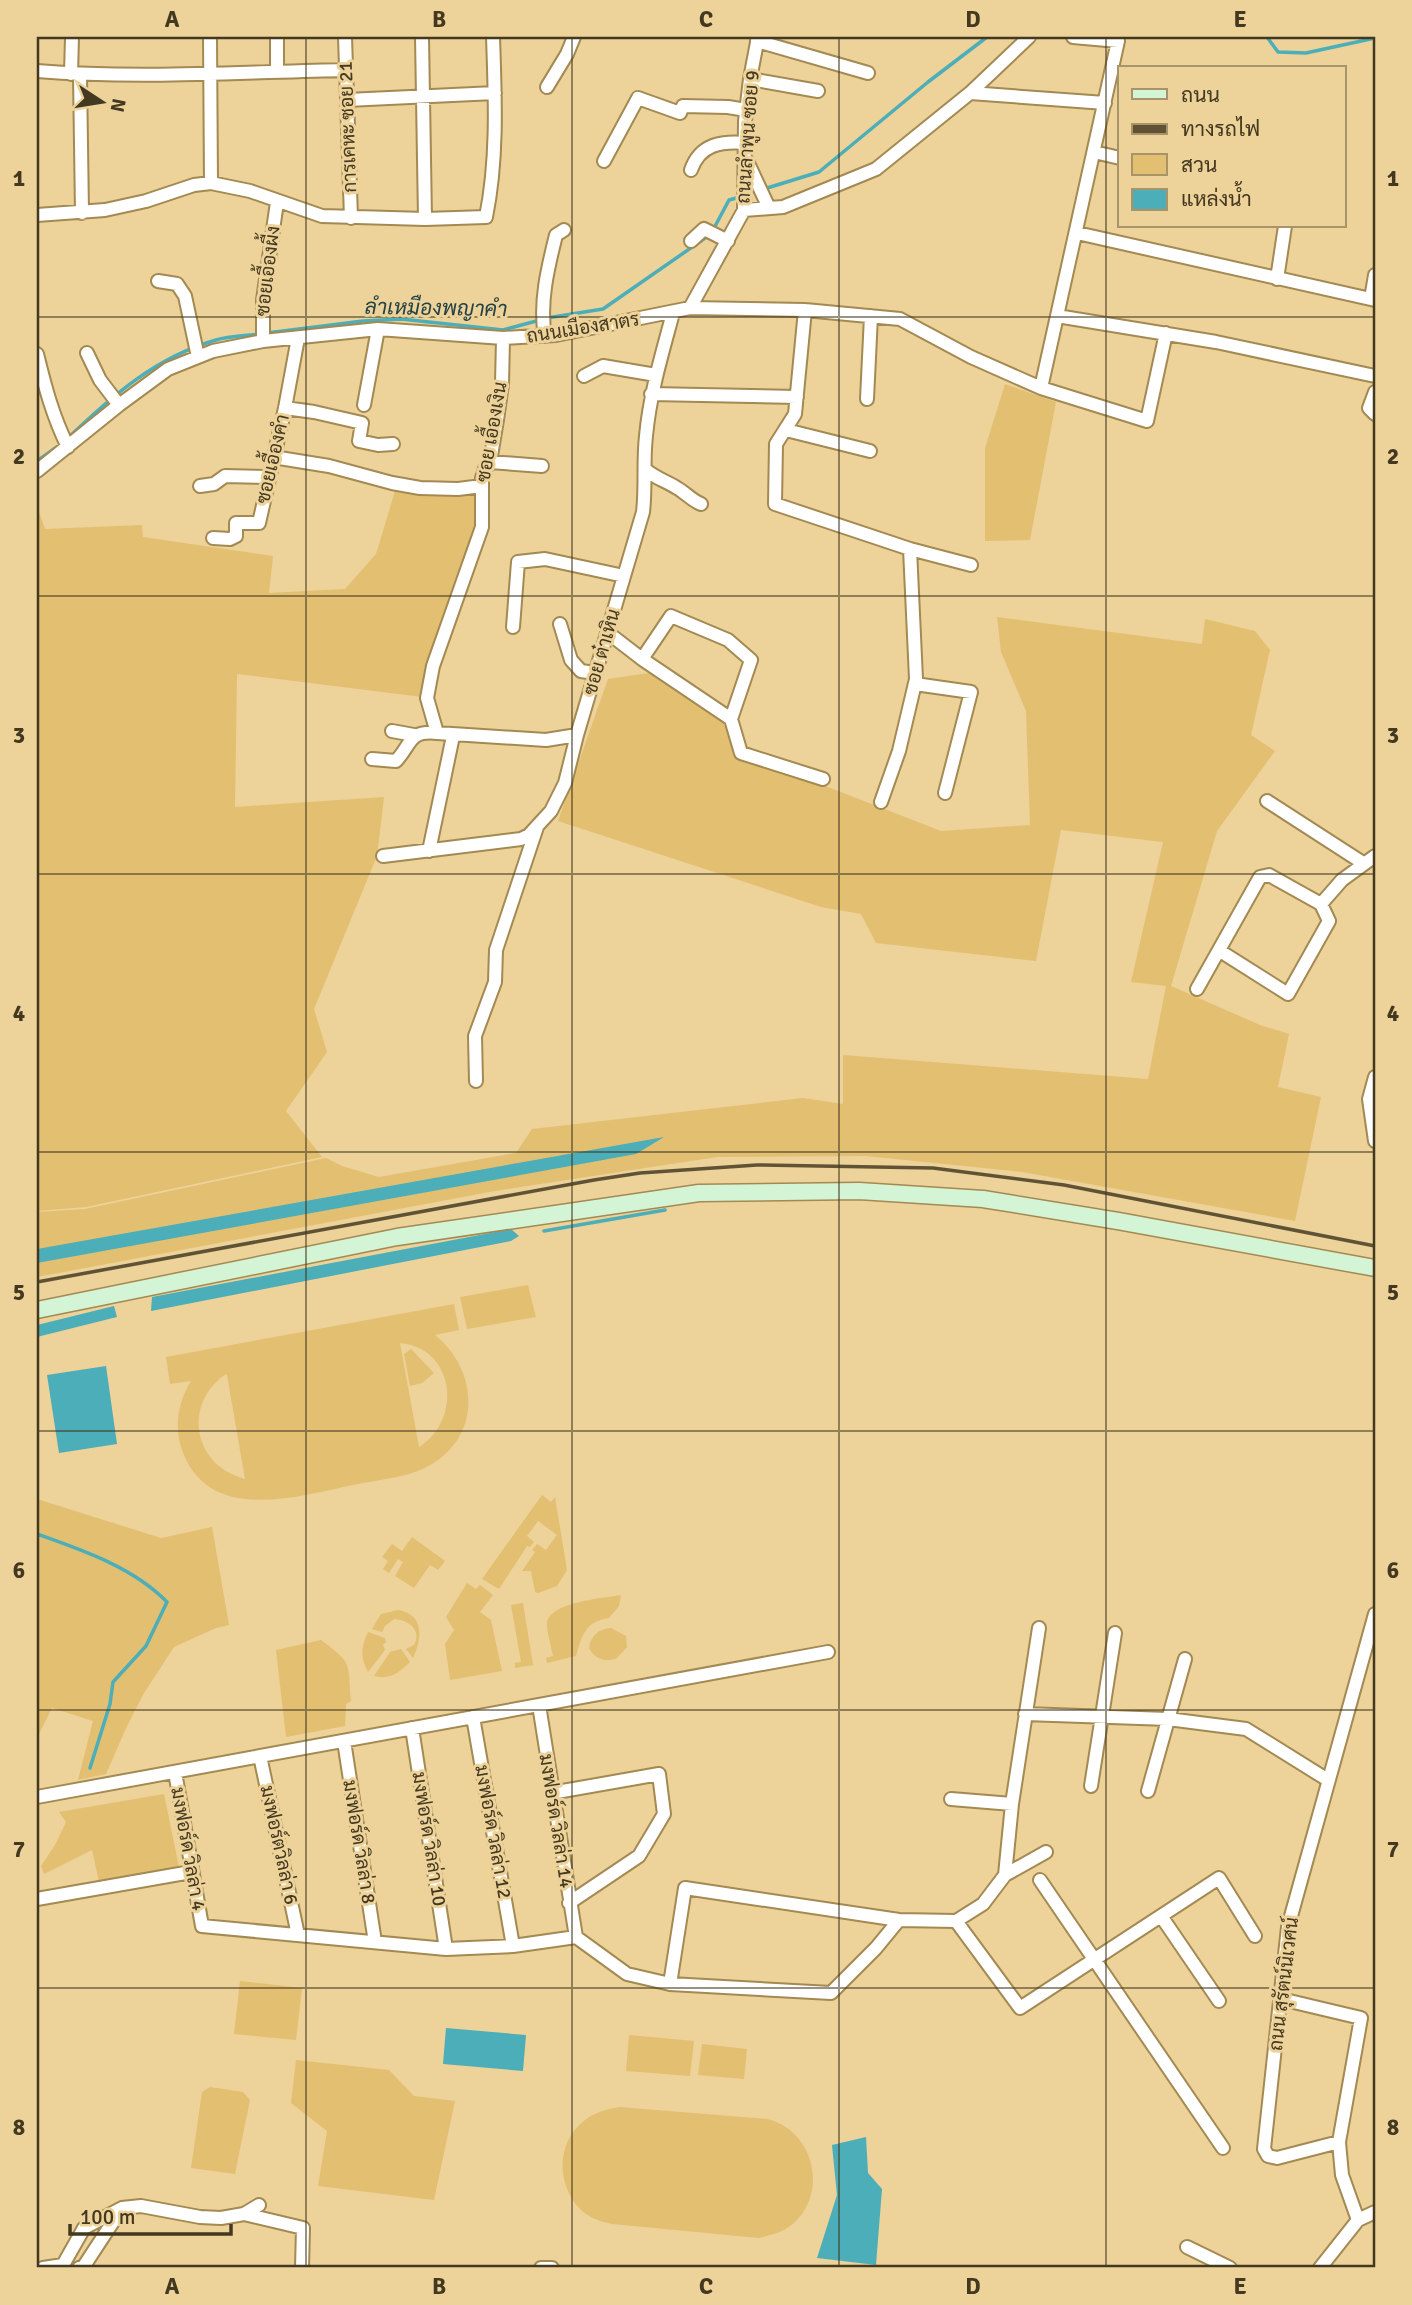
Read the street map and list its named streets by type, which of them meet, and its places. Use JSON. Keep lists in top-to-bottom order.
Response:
{
  "streets": {
    "street": [
      "การเคหะ ซอย 21",
      "ถนนลำพูน ซอย 9",
      "ซอยเอื้องผื้ง",
      "ถนนเมืองสาตร",
      "ซอย เอื้องเงิน",
      "ซอยเอื้องคำ",
      "ซอย ต๋าเหิน",
      "มงฟอร์ด วิลล่า 14",
      "มงฟอร์ด วิลล่า 12",
      "มงฟอร์ด วิลล่า 10",
      "มงฟอร์ด วิลล่า 8",
      "มงฟอร์ตวิลล่า 6",
      "มงฟอร์ด วิลล่า 4",
      "ถนน สุรัตน์นิเวศน์"
    ]
  },
  "crossings": [
    ["ถนนลำพูน ซอย 9", "ถนนเมืองสาตร"],
    ["ซอยเอื้องผื้ง", "ถนนเมืองสาตร"],
    ["ถนนเมืองสาตร", "ซอย เอื้องเงิน"],
    ["ถนนเมืองสาตร", "ซอยเอื้องคำ"],
    ["ถนนเมืองสาตร", "ซอย ต๋าเหิน"],
    ["มงฟอร์ตวิลล่า 6", "มงฟอร์ด วิลล่า 4"]
  ],
  "water": ["ลำเหมืองพญาคำ"],
  "legend": [
    "ถนน",
    "ทางรถไฟ",
    "สวน",
    "แหล่งน้ำ"
  ],
  "scale_bar": "100 m",
  "north": "right",
  "grid": {
    "columns": [
      "A",
      "B",
      "C",
      "D",
      "E"
    ],
    "rows": [
      "1",
      "2",
      "3",
      "4",
      "5",
      "6",
      "7",
      "8"
    ]
  }
}
